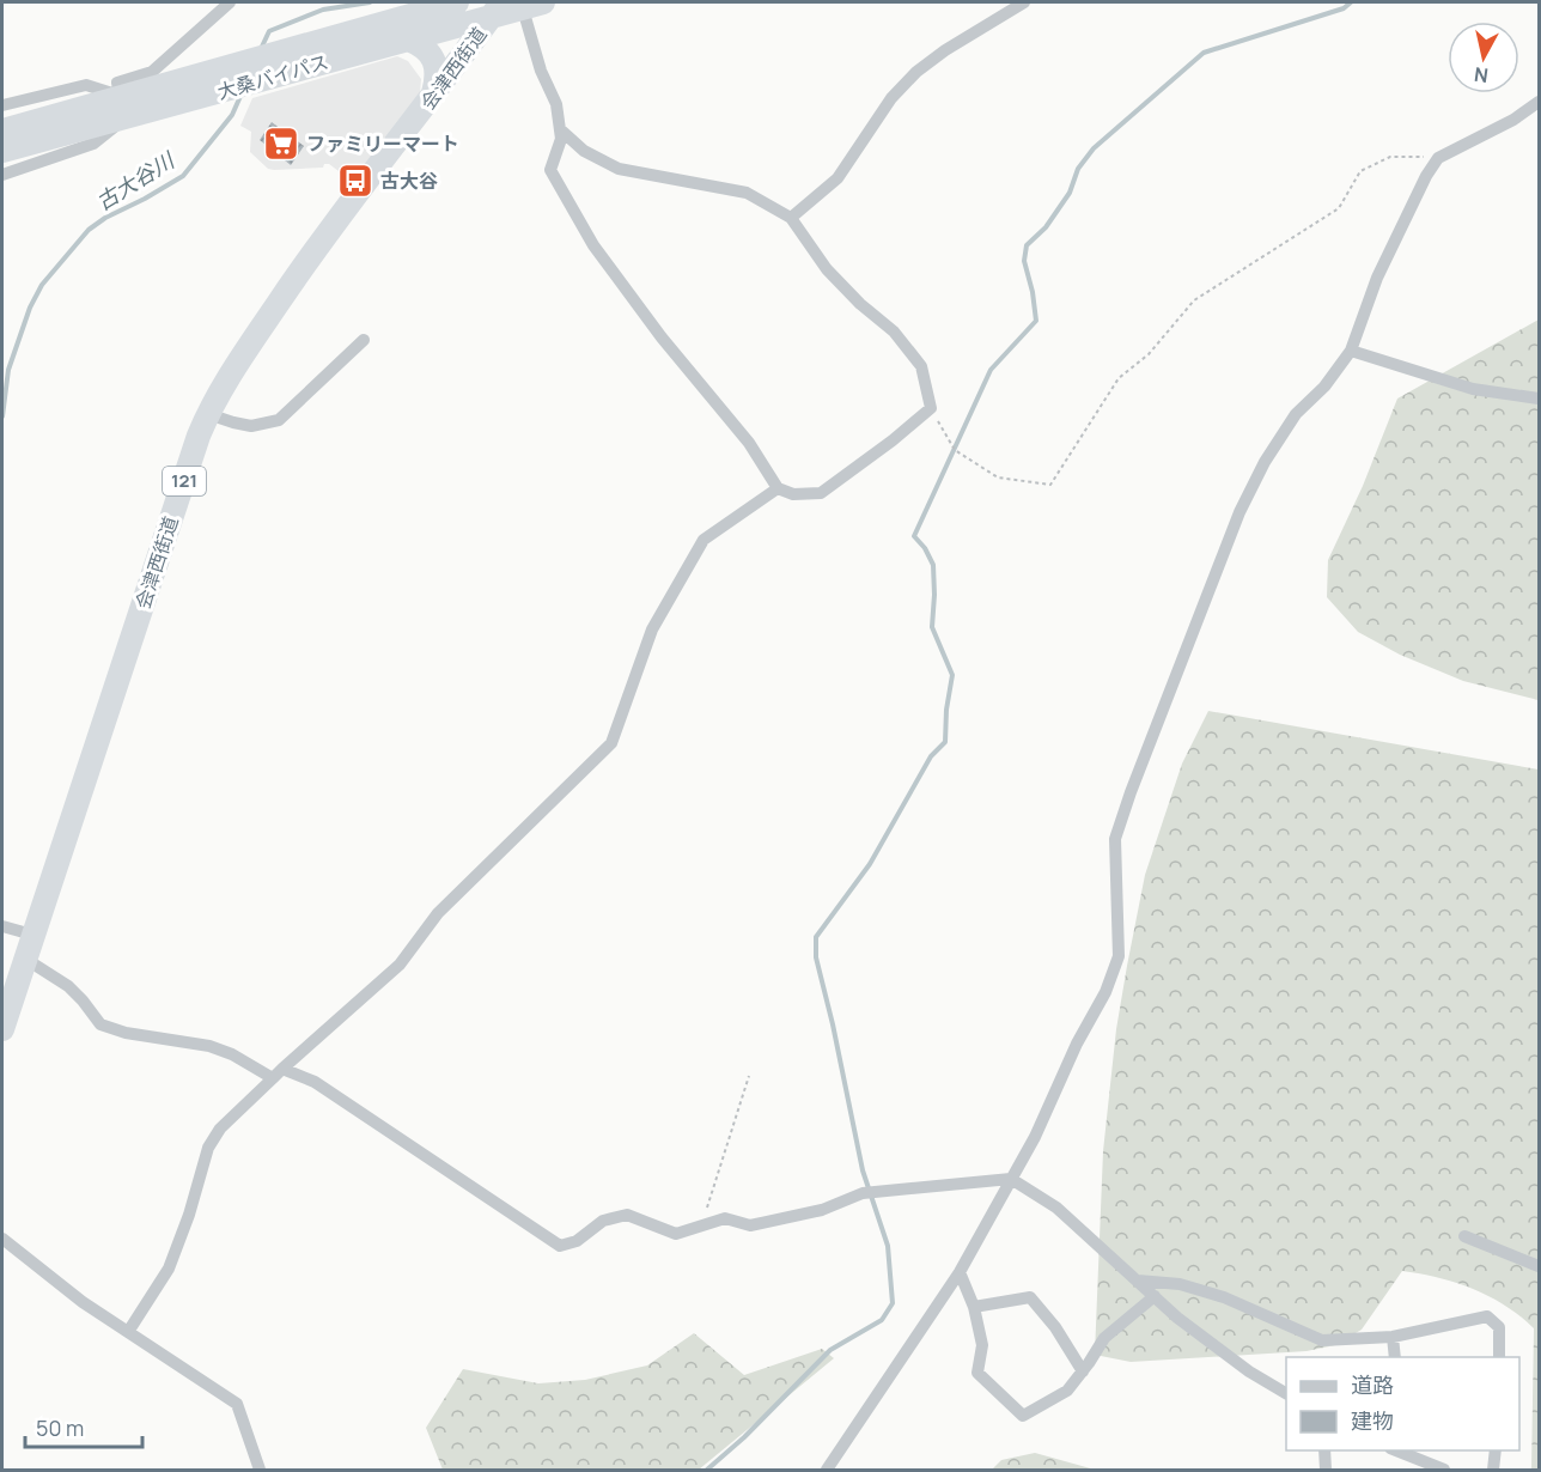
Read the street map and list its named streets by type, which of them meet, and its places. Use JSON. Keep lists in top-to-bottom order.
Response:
{
  "streets": {
    "highway": ["会津西街道", "大桑バイパス", "121"]
  },
  "crossings": [
    ["会津西街道", "大桑バイパス"]
  ],
  "water": ["古大谷川"],
  "places": {
    "supermarket": ["ファミリーマート"],
    "bus stop": ["古大谷"]
  },
  "legend": ["道路", "建物"],
  "scale_bar": "50 m",
  "north": "bottom"
}
